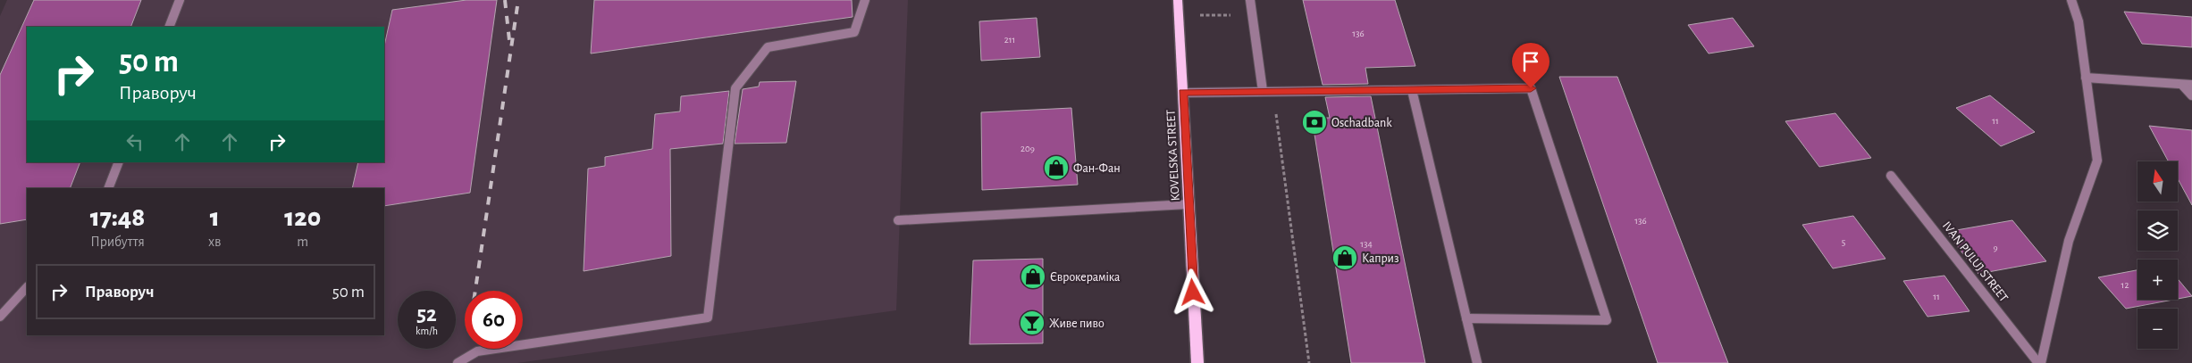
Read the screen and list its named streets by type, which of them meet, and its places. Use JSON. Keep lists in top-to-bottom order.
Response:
{
  "streets": {
    "main road": ["KOVELSKA STREET"],
    "street": ["IVAN PULUJ STREET"]
  },
  "places": {
    "bank": ["Oschadbank"],
    "shop": ["Фан-Фан", "Каприз", "Єврокераміка"],
    "bar": ["Живе пиво"]
  },
  "house_numbers": [
    "136",
    "211",
    "11",
    "209",
    "136",
    "5",
    "134",
    "9",
    "12",
    "11"
  ],
  "north": "top",
  "page": {
    "turn": ["50 m", "Праворуч"],
    "map_buttons": ["+", "−"],
    "eta": [
      "17:48",
      "Прибуття",
      "1",
      "хв",
      "120",
      "m"
    ],
    "list": [
      {
        "name": "Праворуч",
        "value": "50 m"
      }
    ],
    "speed": "52 km/h",
    "limit": "60"
  }
}
